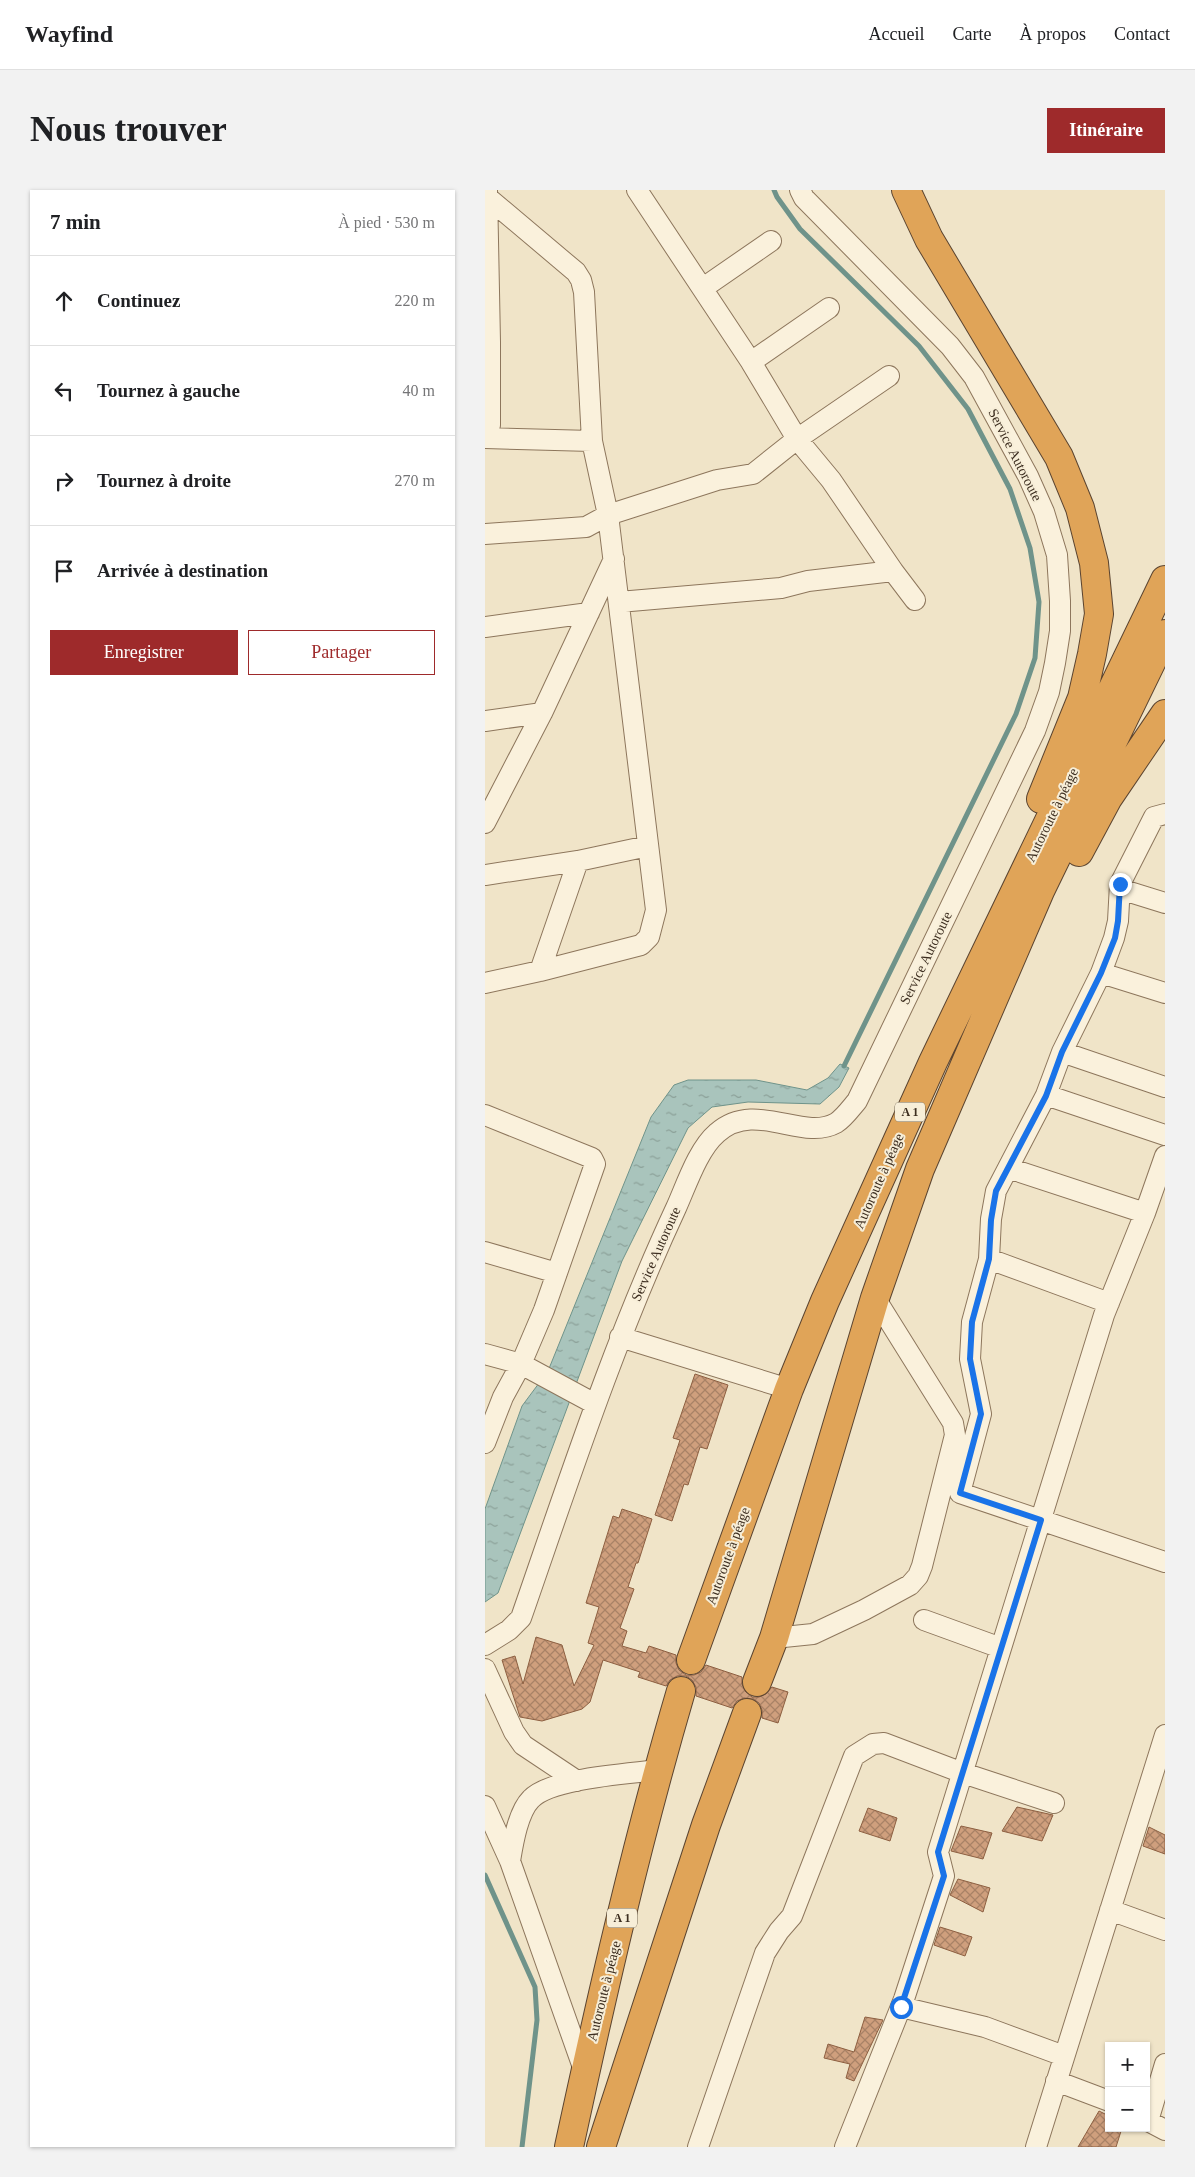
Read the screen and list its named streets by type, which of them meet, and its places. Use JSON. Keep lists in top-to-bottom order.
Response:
{
  "streets": {
    "highway": ["Autoroute à péage", "A 1"],
    "street": ["Service Autoroute"]
  },
  "page": {
    "header": "Wayfind",
    "nav": [
      "Accueil",
      "Carte",
      "À propos",
      "Contact"
    ],
    "buttons": [
      "Itinéraire",
      ["Enregistrer", "Partager"]
    ],
    "title": "Nous trouver",
    "heading": ["7 min", "À pied · 530 m"],
    "list": [
      ["Continuez", "220 m"],
      ["Tournez à gauche", "40 m"],
      ["Tournez à droite", "270 m"],
      "Arrivée à destination"
    ],
    "map_buttons": ["+", "−"]
  }
}
